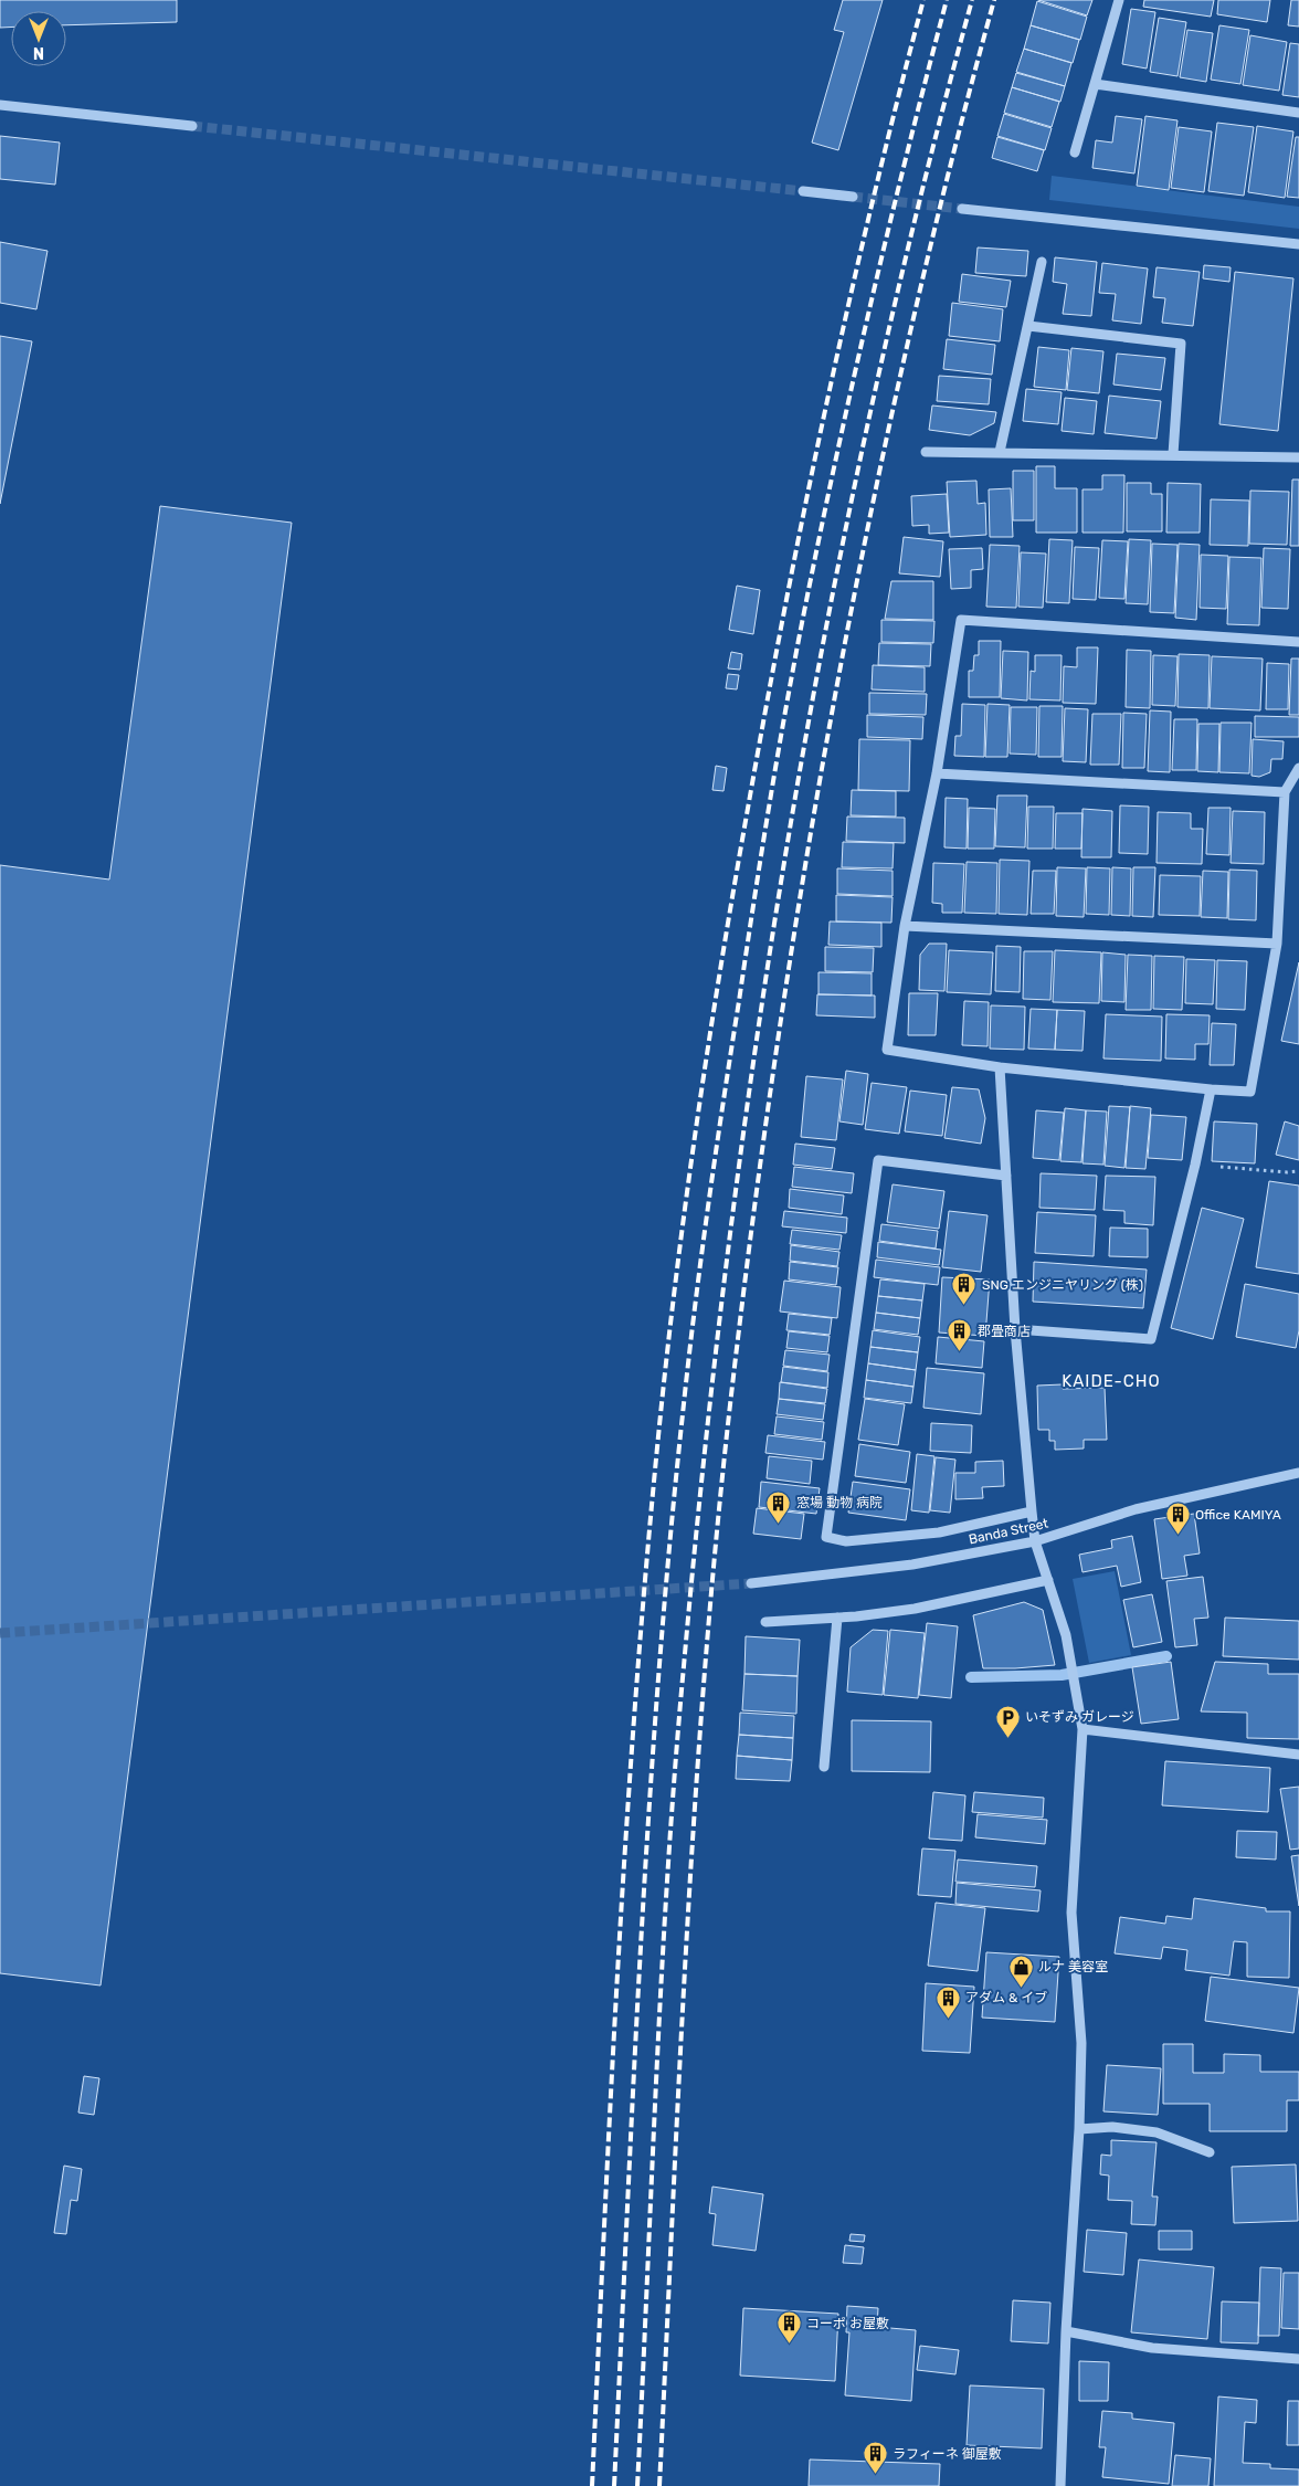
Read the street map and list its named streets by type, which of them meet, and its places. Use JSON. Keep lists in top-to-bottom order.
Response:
{
  "streets": {
    "street": ["Banda Street"]
  },
  "districts": ["KAIDE-CHO"],
  "places": {
    "building": [
      "SNG エンジニヤリング (株)",
      "郡畳商店",
      "窓場 動物 病院",
      "Office KAMIYA",
      "アダム & イブ",
      "コーポ お屋敷",
      "ラフィーネ 御屋敷"
    ],
    "parking": ["いそずみ ガレージ"],
    "shop": ["ルナ 美容室"]
  },
  "north": "bottom"
}
